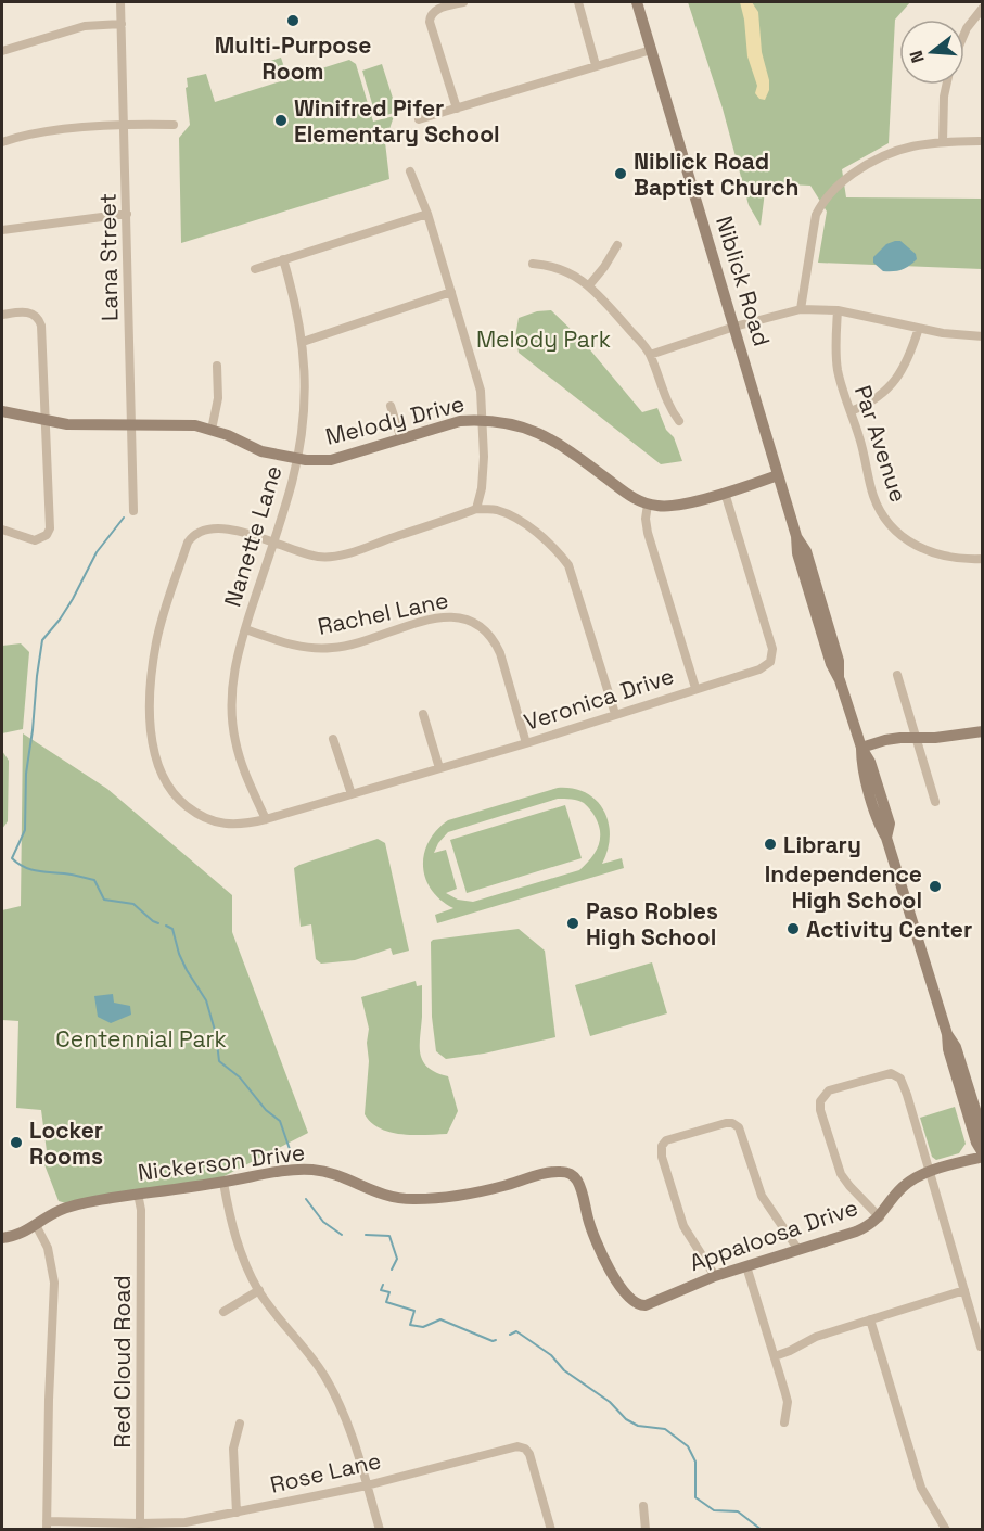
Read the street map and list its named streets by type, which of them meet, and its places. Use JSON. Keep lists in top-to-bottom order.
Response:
{
  "streets": {
    "street": [
      "Lana Street",
      "Niblick Road",
      "Melody Drive",
      "Par Avenue",
      "Nanette Lane",
      "Rachel Lane",
      "Veronica Drive",
      "Nickerson Drive",
      "Appaloosa Drive",
      "Red Cloud Road",
      "Rose Lane"
    ]
  },
  "crossings": [
    ["Lana Street", "Melody Drive"],
    ["Niblick Road", "Appaloosa Drive"],
    ["Melody Drive", "Nanette Lane"],
    ["Nanette Lane", "Rachel Lane"],
    ["Nanette Lane", "Veronica Drive"],
    ["Rachel Lane", "Veronica Drive"],
    ["Nickerson Drive", "Appaloosa Drive"],
    ["Nickerson Drive", "Red Cloud Road"],
    ["Red Cloud Road", "Rose Lane"]
  ],
  "parks": ["Melody Park", "Centennial Park"],
  "places": [
    "Multi-Purpose Room",
    "Winifred Pifer Elementary School",
    "Niblick Road Baptist Church",
    "Library",
    "Independence High School",
    "Paso Robles High School",
    "Activity Center",
    "Locker Rooms"
  ],
  "north": "left"
}
